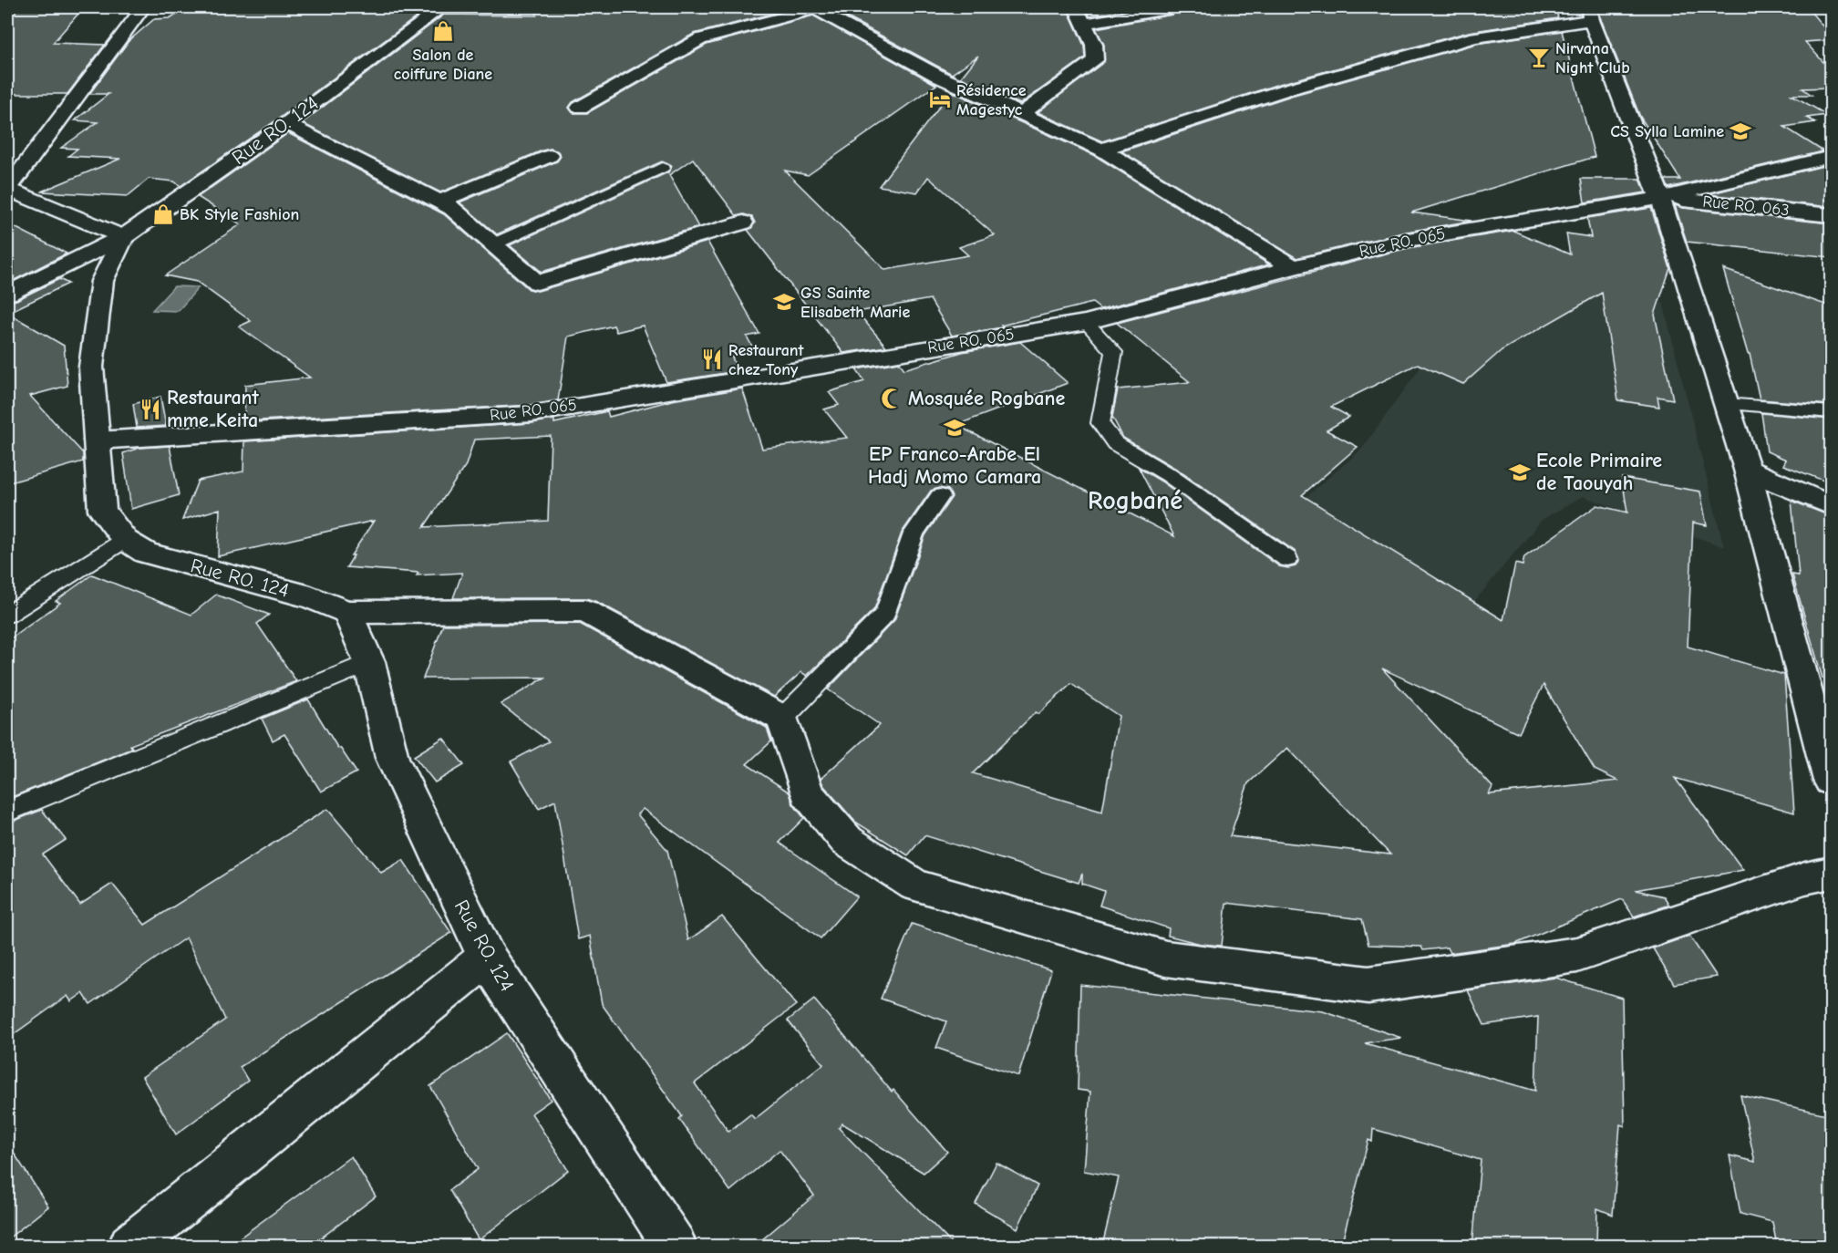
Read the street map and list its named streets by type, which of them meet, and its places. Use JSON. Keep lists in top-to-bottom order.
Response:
{
  "streets": {
    "street": ["Rue RO. 124", "Rue RO. 063", "Rue RO. 065"]
  },
  "crossings": [
    ["Rue RO. 124", "Rue RO. 065"],
    ["Rue RO. 063", "Rue RO. 065"]
  ],
  "districts": ["Rogbané"],
  "places": {
    "shop": ["Salon de coiffure Diane", "BK Style Fashion"],
    "bar": ["Nirvana Night Club"],
    "hotel": ["Résidence Magestyc"],
    "school or university": [
      "CS Sylla Lamine",
      "GS Sainte Elisabeth Marie",
      "EP Franco-Arabe El Hadj Momo Camara",
      "Ecole Primaire de Taouyah"
    ],
    "restaurant": ["Restaurant chez Tony", "Restaurant mme Keita"],
    "mosque": ["Mosquée Rogbane"]
  }
}
